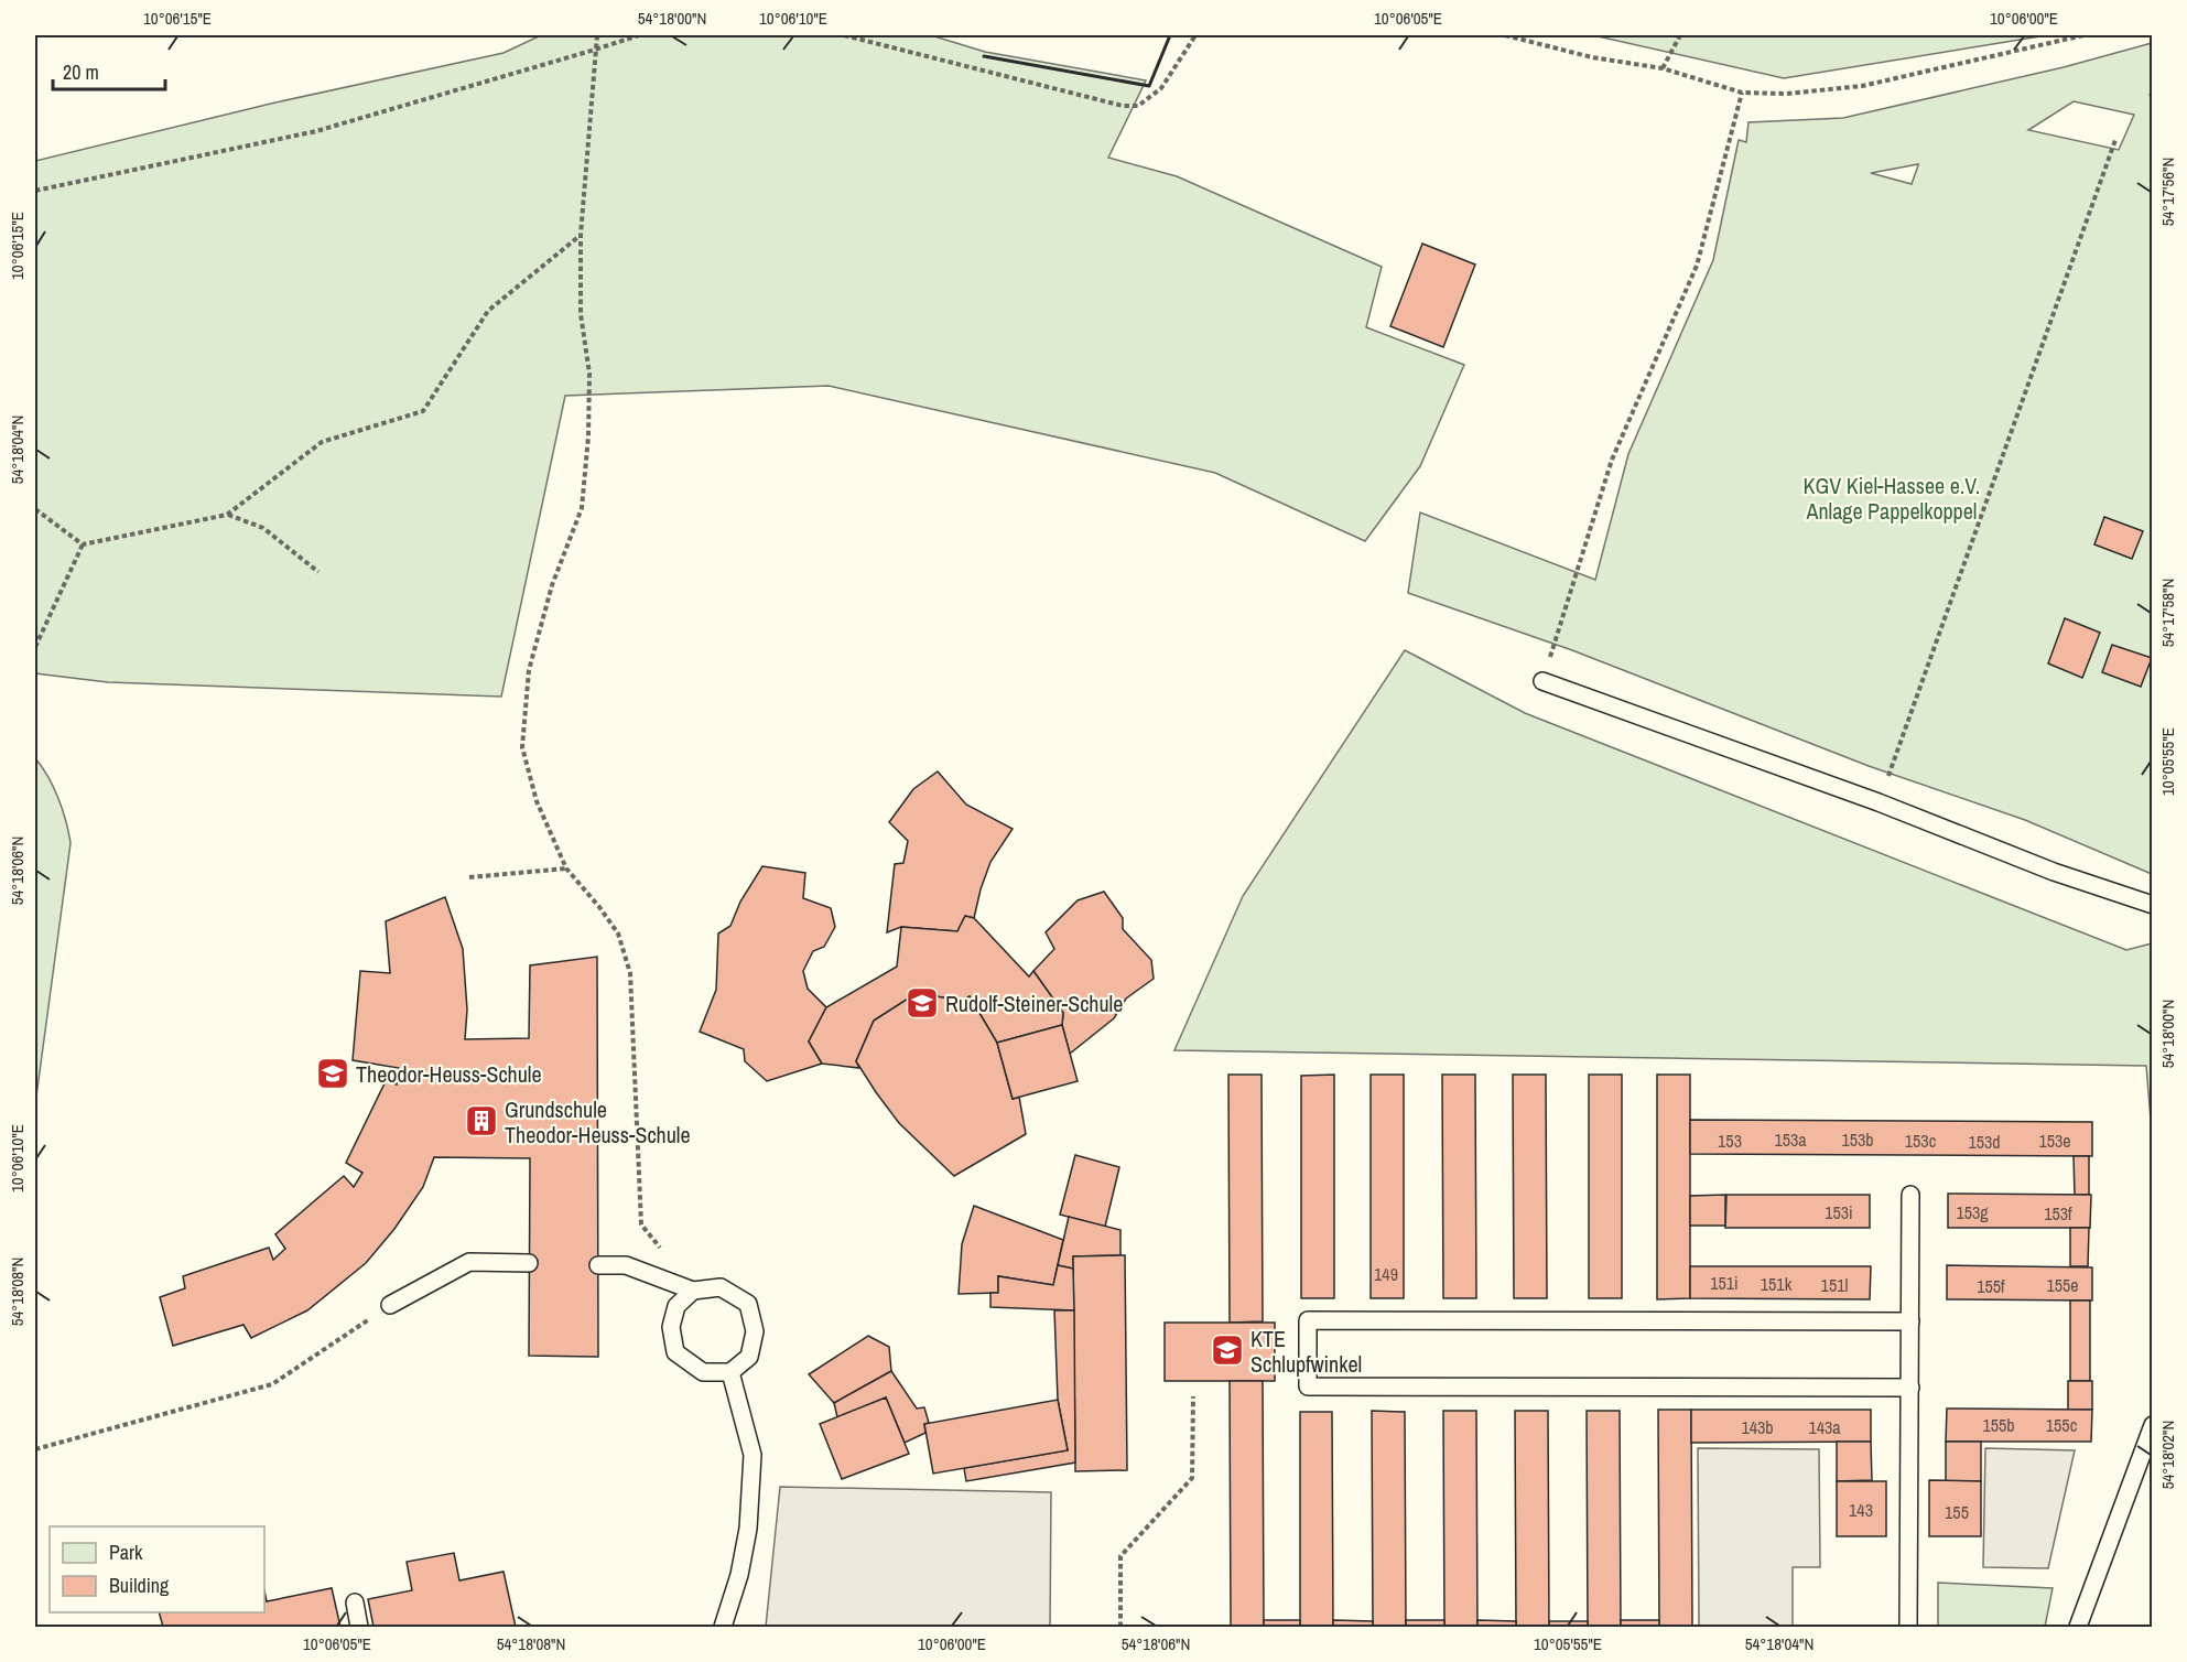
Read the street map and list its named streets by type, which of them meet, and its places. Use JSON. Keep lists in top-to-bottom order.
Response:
{
  "parks": ["KGV Kiel-Hassee e.V. Anlage Pappelkoppel"],
  "places": {
    "school or university": ["Rudolf-Steiner-Schule", "Theodor-Heuss-Schule", "KTE Schlupfwinkel"],
    "building": ["Grundschule Theodor-Heuss-Schule"]
  },
  "house_numbers": [
    "153a",
    "153b",
    "153",
    "153c",
    "153e",
    "153d",
    "153i",
    "153g",
    "153f",
    "149",
    "151i",
    "151k",
    "151l",
    "155e",
    "155f",
    "155b",
    "155c",
    "143b",
    "143a",
    "143",
    "155"
  ],
  "legend": ["Park", "Building"],
  "scale_bar": "20 m",
  "coordinates": [
    "10°06'15\"E",
    "54°18'00\"N",
    "10°06'10\"E",
    "10°06'05\"E",
    "10°06'00\"E",
    "54°17'56\"N",
    "54°18'04\"N",
    "54°17'58\"N",
    "10°05'55\"E",
    "54°18'06\"N",
    "54°18'08\"N",
    "54°18'02\"N"
  ]
}
